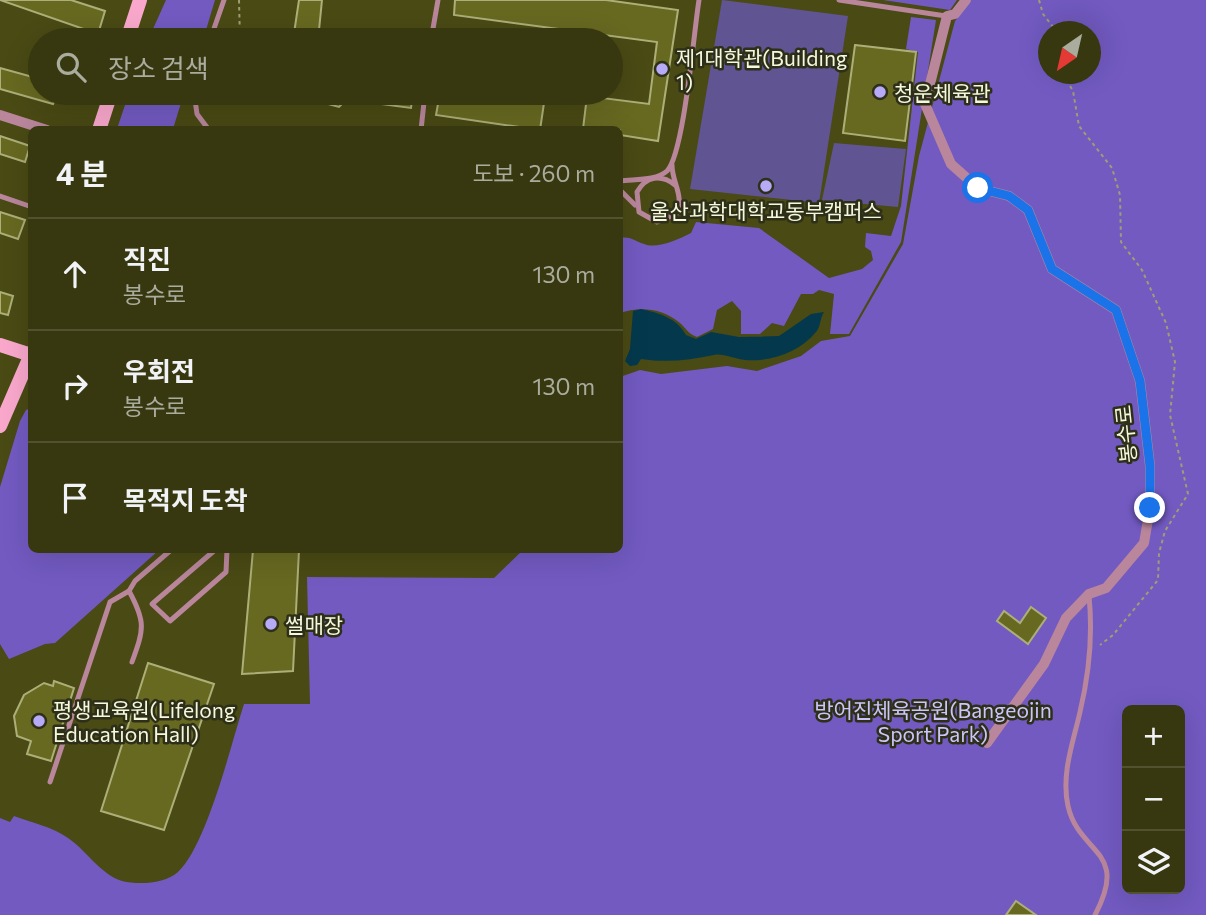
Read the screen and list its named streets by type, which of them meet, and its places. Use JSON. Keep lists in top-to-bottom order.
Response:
{
  "streets": {
    "street": ["봉수로"]
  },
  "parks": ["방어진체육공원(Bangeojin Sport Park)"],
  "places": [
    "제1대학관(Building 1)",
    "청운체육관",
    "울산과학대학교동부캠퍼스",
    "썰매장",
    "평생교육원(Lifelong Education Hall)"
  ],
  "north": "bottom left",
  "page": {
    "search": "장소 검색",
    "heading": ["4 분", "도보 · 260 m"],
    "list": [
      ["직진", "봉수로", "130 m"],
      ["우회전", "봉수로", "130 m"],
      "목적지 도착"
    ],
    "map_buttons": ["+", "−"]
  }
}
